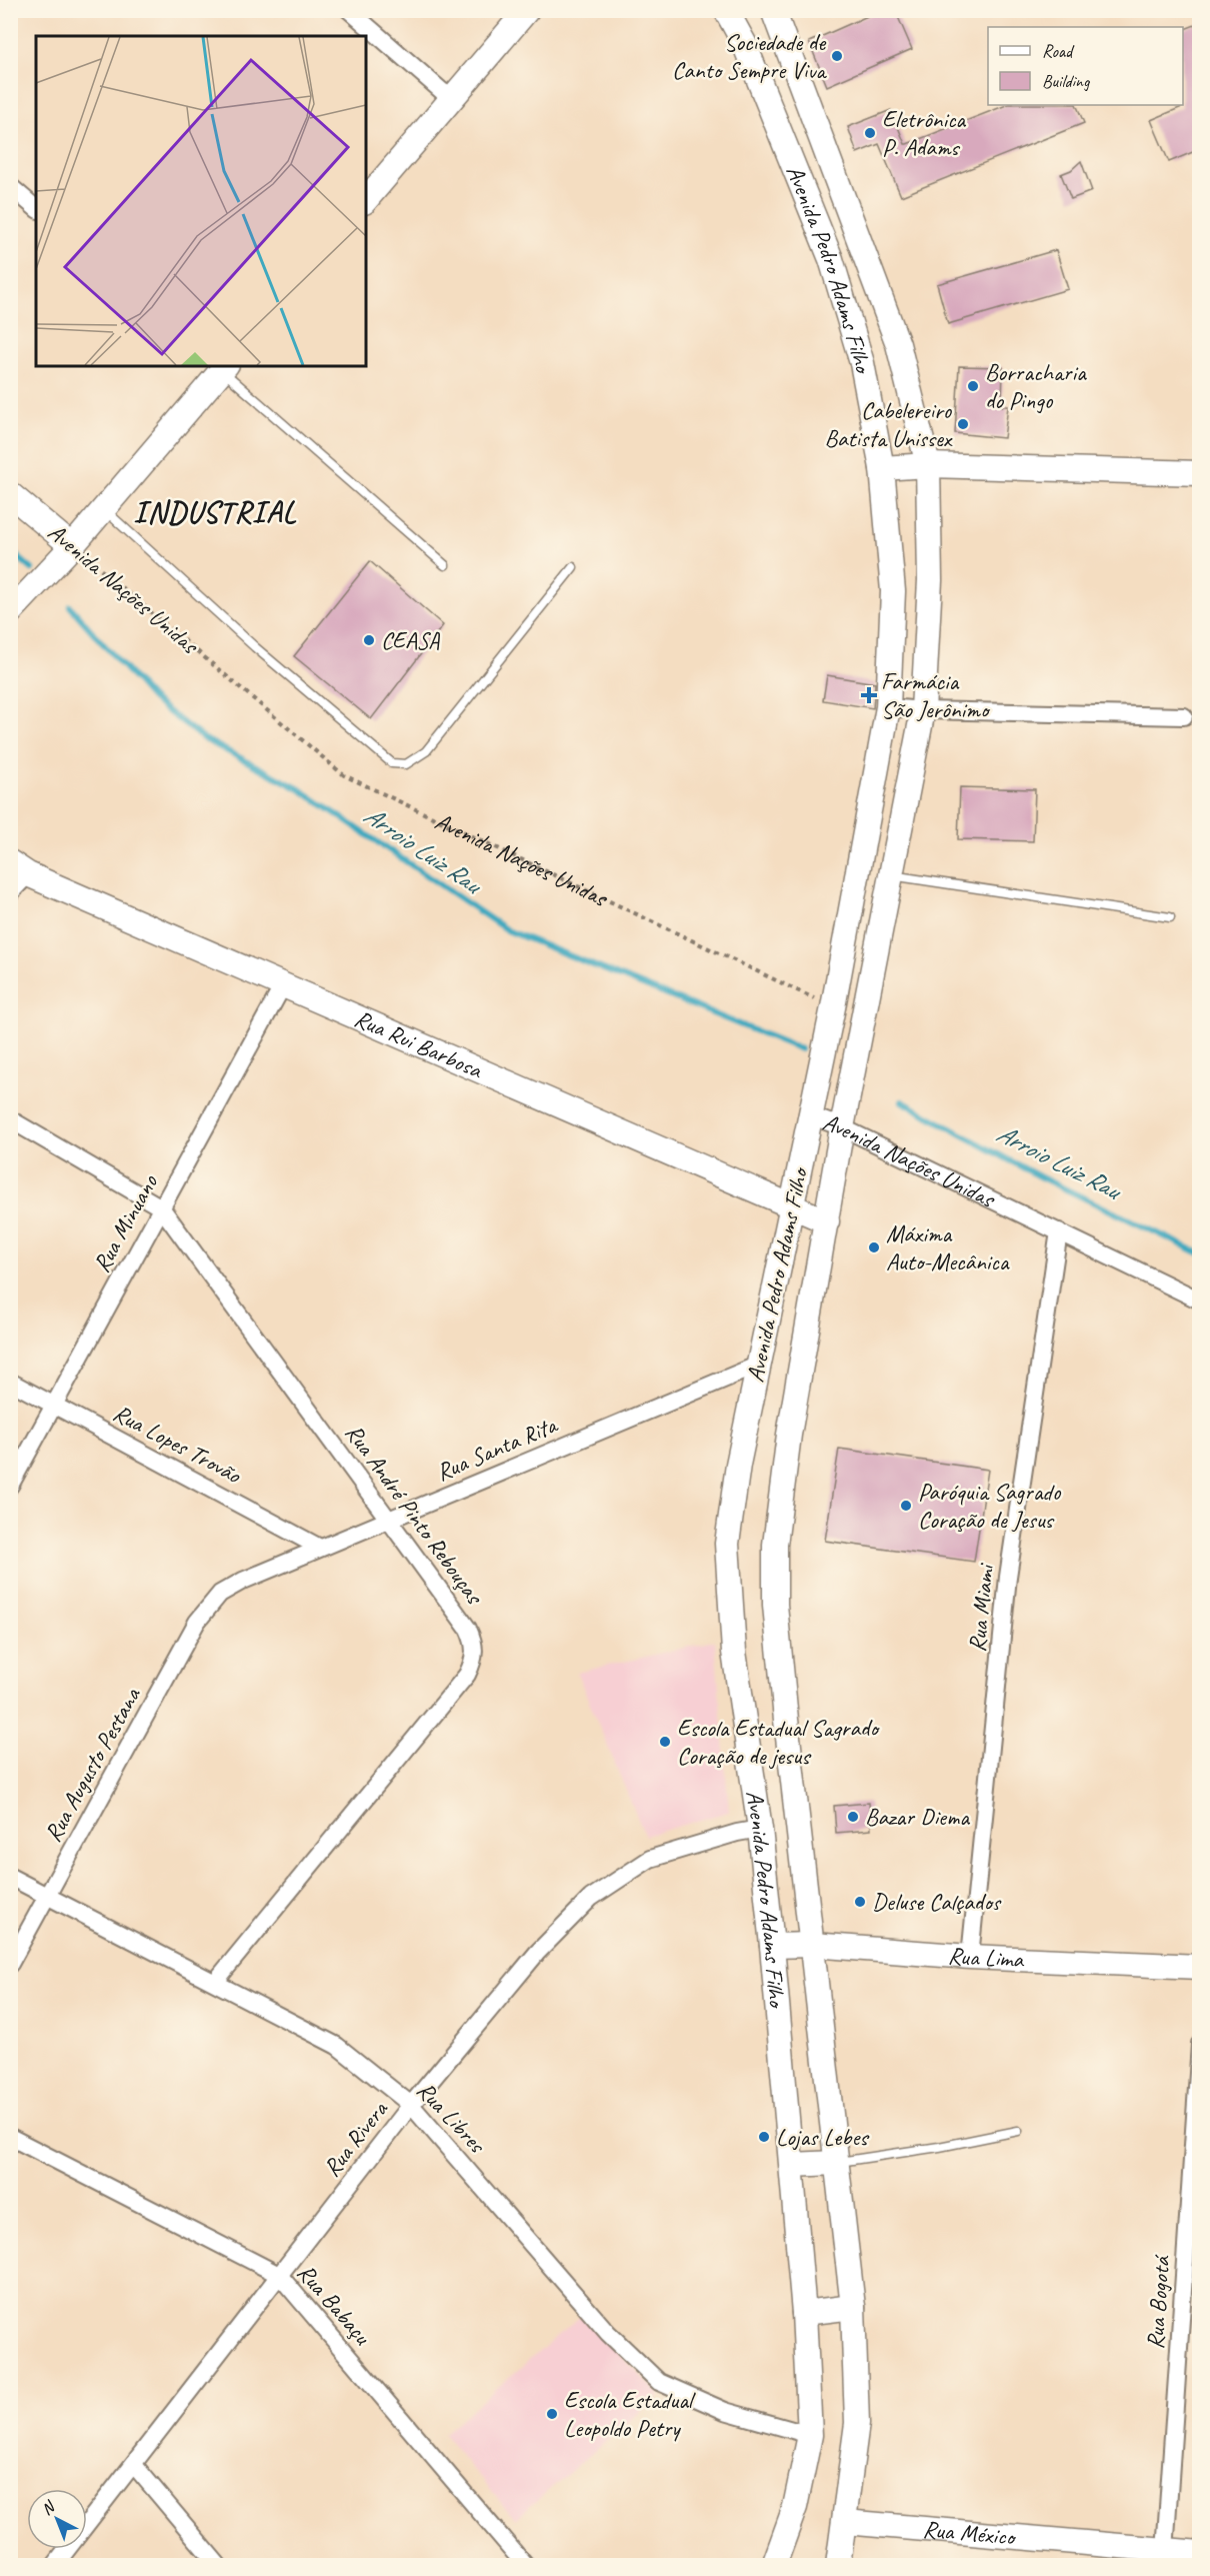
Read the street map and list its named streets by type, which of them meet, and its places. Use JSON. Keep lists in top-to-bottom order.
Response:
{
  "streets": {
    "main road": [
      "Avenida Pedro Adams Filho",
      "Avenida Nações Unidas",
      "Rua Rui Barbosa",
      "Rua Lima",
      "Rua México"
    ],
    "street": [
      "Rua Minuano",
      "Rua Lopes Trovão",
      "Rua Santa Rita",
      "Rua André Pinto Rebouças",
      "Rua Miami",
      "Rua Augusto Pestana",
      "Rua Libres",
      "Rua Rivera",
      "Rua Bogotá",
      "Rua Babaçu"
    ]
  },
  "crossings": [
    ["Avenida Pedro Adams Filho", "Avenida Nações Unidas"],
    ["Avenida Pedro Adams Filho", "Rua Rui Barbosa"],
    ["Avenida Pedro Adams Filho", "Rua Santa Rita"],
    ["Avenida Pedro Adams Filho", "Rua Lima"],
    ["Avenida Pedro Adams Filho", "Rua Libres"],
    ["Avenida Pedro Adams Filho", "Rua Rivera"],
    ["Avenida Pedro Adams Filho", "Rua México"],
    ["Avenida Nações Unidas", "Rua Miami"],
    ["Rua Rui Barbosa", "Rua Minuano"],
    ["Rua Minuano", "Rua Lopes Trovão"],
    ["Rua Minuano", "Rua André Pinto Rebouças"],
    ["Rua Lopes Trovão", "Rua Santa Rita"],
    ["Rua Santa Rita", "Rua André Pinto Rebouças"],
    ["Rua Santa Rita", "Rua Augusto Pestana"],
    ["Rua André Pinto Rebouças", "Rua Libres"],
    ["Rua Miami", "Rua Lima"],
    ["Rua Augusto Pestana", "Rua Libres"],
    ["Rua Libres", "Rua Rivera"],
    ["Rua Rivera", "Rua Babaçu"],
    ["Rua Bogotá", "Rua México"]
  ],
  "districts": ["INDUSTRIAL"],
  "water": ["Arroio Luiz Rau"],
  "places": {
    "other": [
      "Sociedade de Canto Sempre Viva",
      "Eletrônica P. Adams",
      "Borracharia do Pingo",
      "Cabelereiro Batista Unissex",
      "CEASA",
      "Máxima Auto-Mecânica",
      "Paróquia Sagrado Coração de Jesus",
      "Escola Estadual Sagrado Coração de jesus",
      "Bazar Diema",
      "Deluse Calçados",
      "Lojas Lebes",
      "Escola Estadual Leopoldo Petry"
    ],
    "health": ["Farmácia São Jerônimo"]
  },
  "legend": ["Road", "Building"],
  "north": "top left"
}
